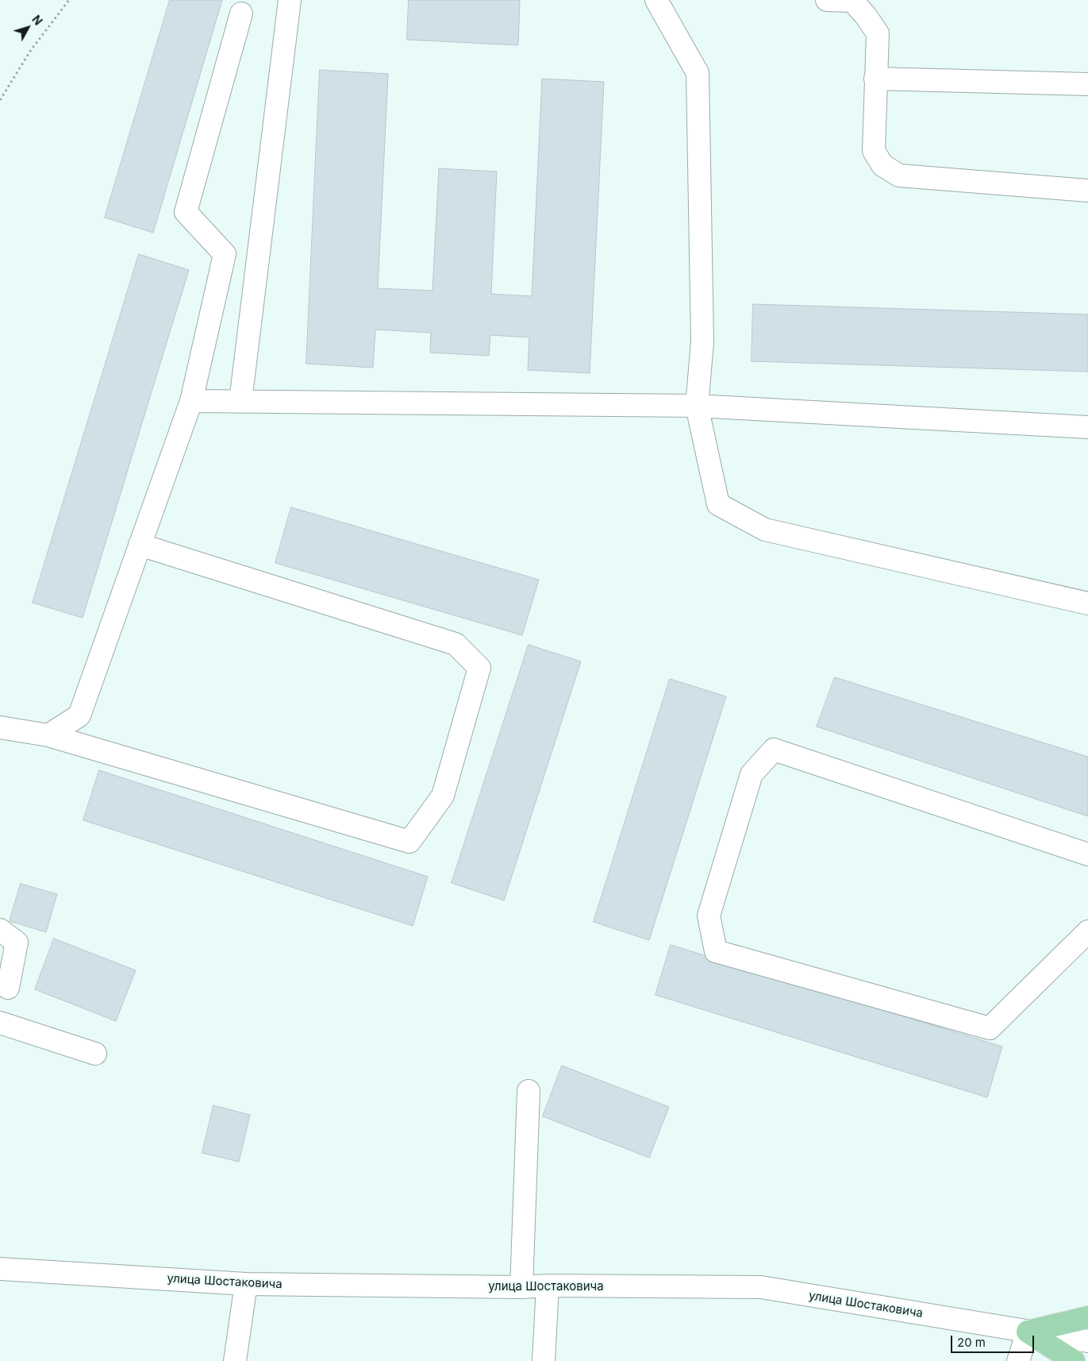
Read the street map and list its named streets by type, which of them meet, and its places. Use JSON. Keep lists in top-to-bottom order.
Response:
{
  "streets": {
    "street": ["улица Шостаковича"]
  },
  "scale_bar": "20 m",
  "north": "top right"
}
